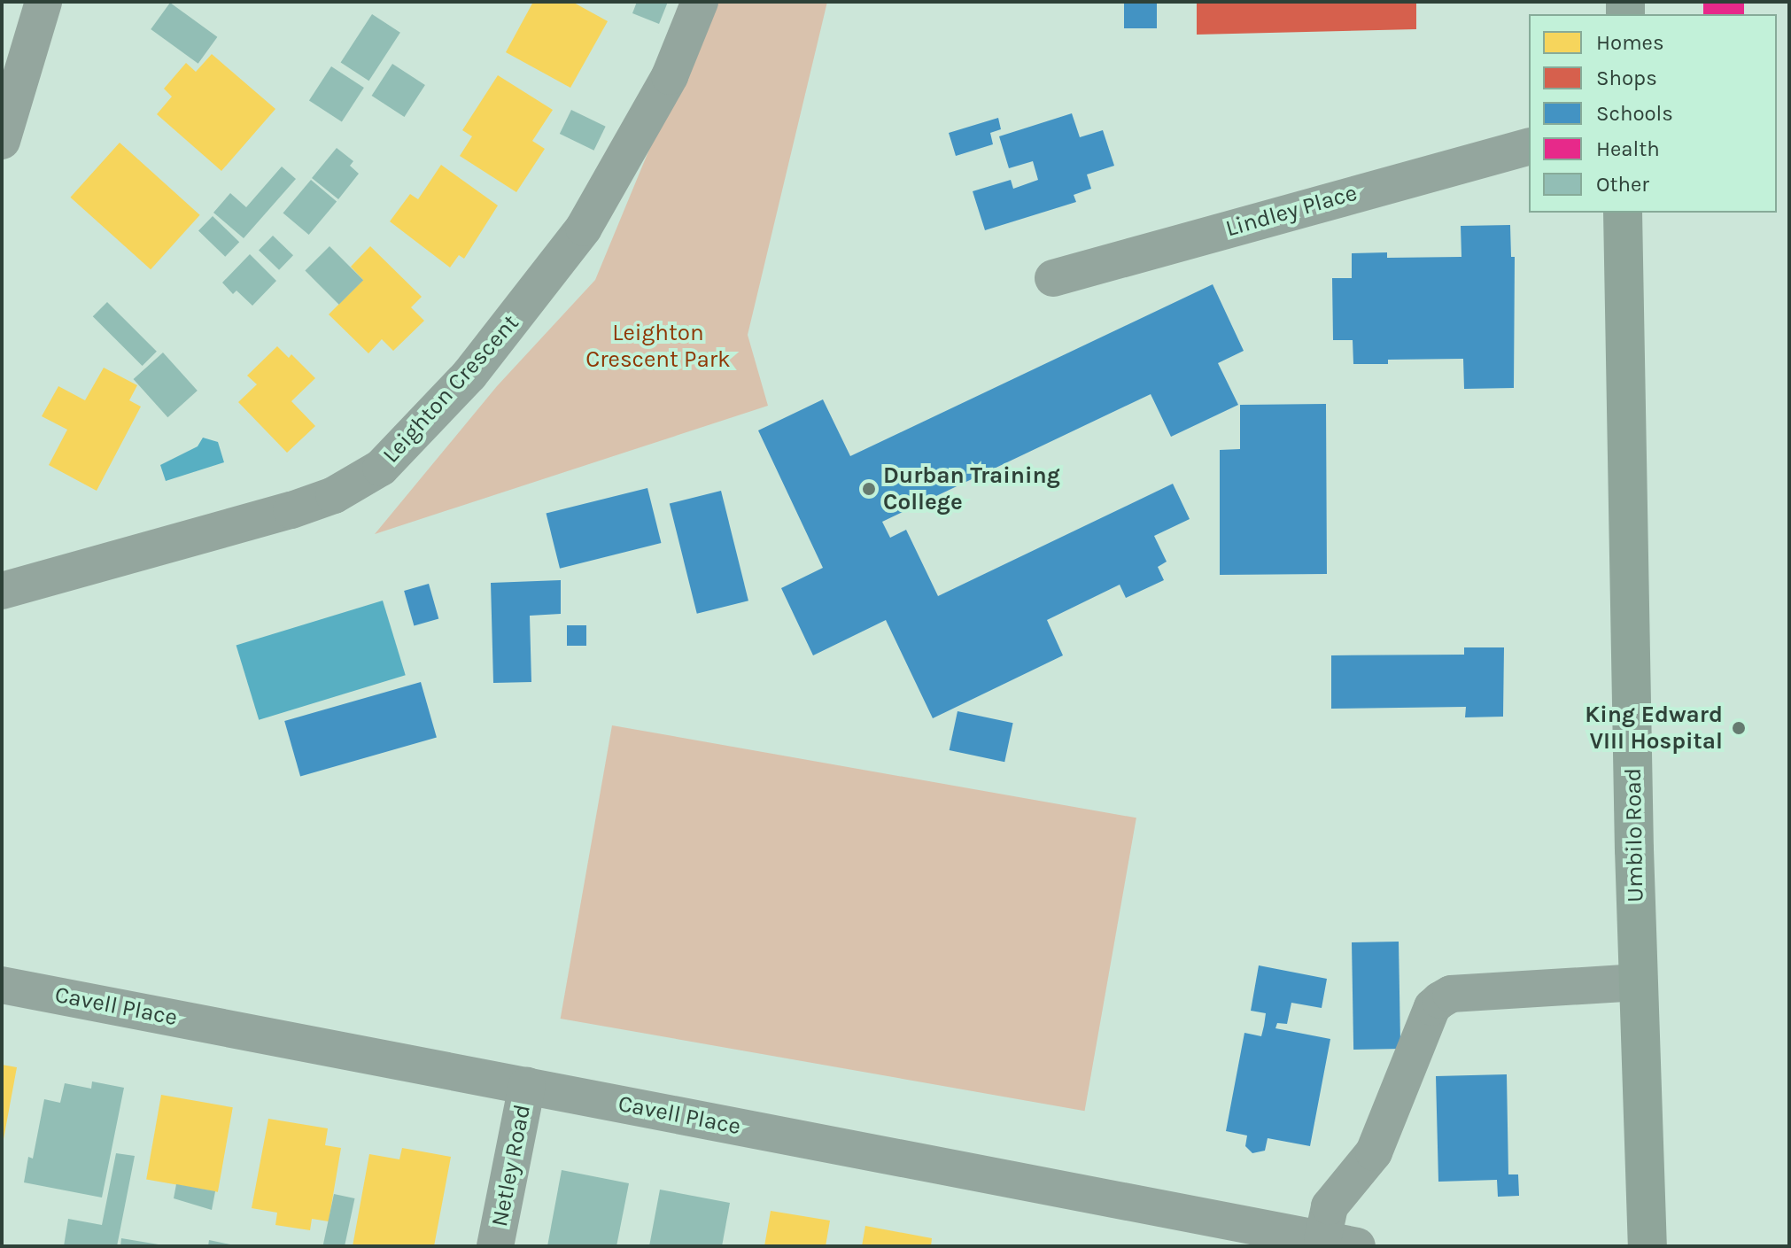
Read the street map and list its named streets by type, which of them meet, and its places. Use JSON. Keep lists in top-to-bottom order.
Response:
{
  "streets": {
    "main road": ["Umbilo Road"],
    "street": [
      "Lindley Place",
      "Leighton Crescent",
      "Cavell Place",
      "Netley Road"
    ]
  },
  "crossings": [
    ["Cavell Place", "Netley Road"]
  ],
  "parks": ["Leighton Crescent Park"],
  "places": ["Durban Training College", "King Edward VIII Hospital"],
  "legend": [
    "Homes",
    "Shops",
    "Schools",
    "Health",
    "Other"
  ]
}
